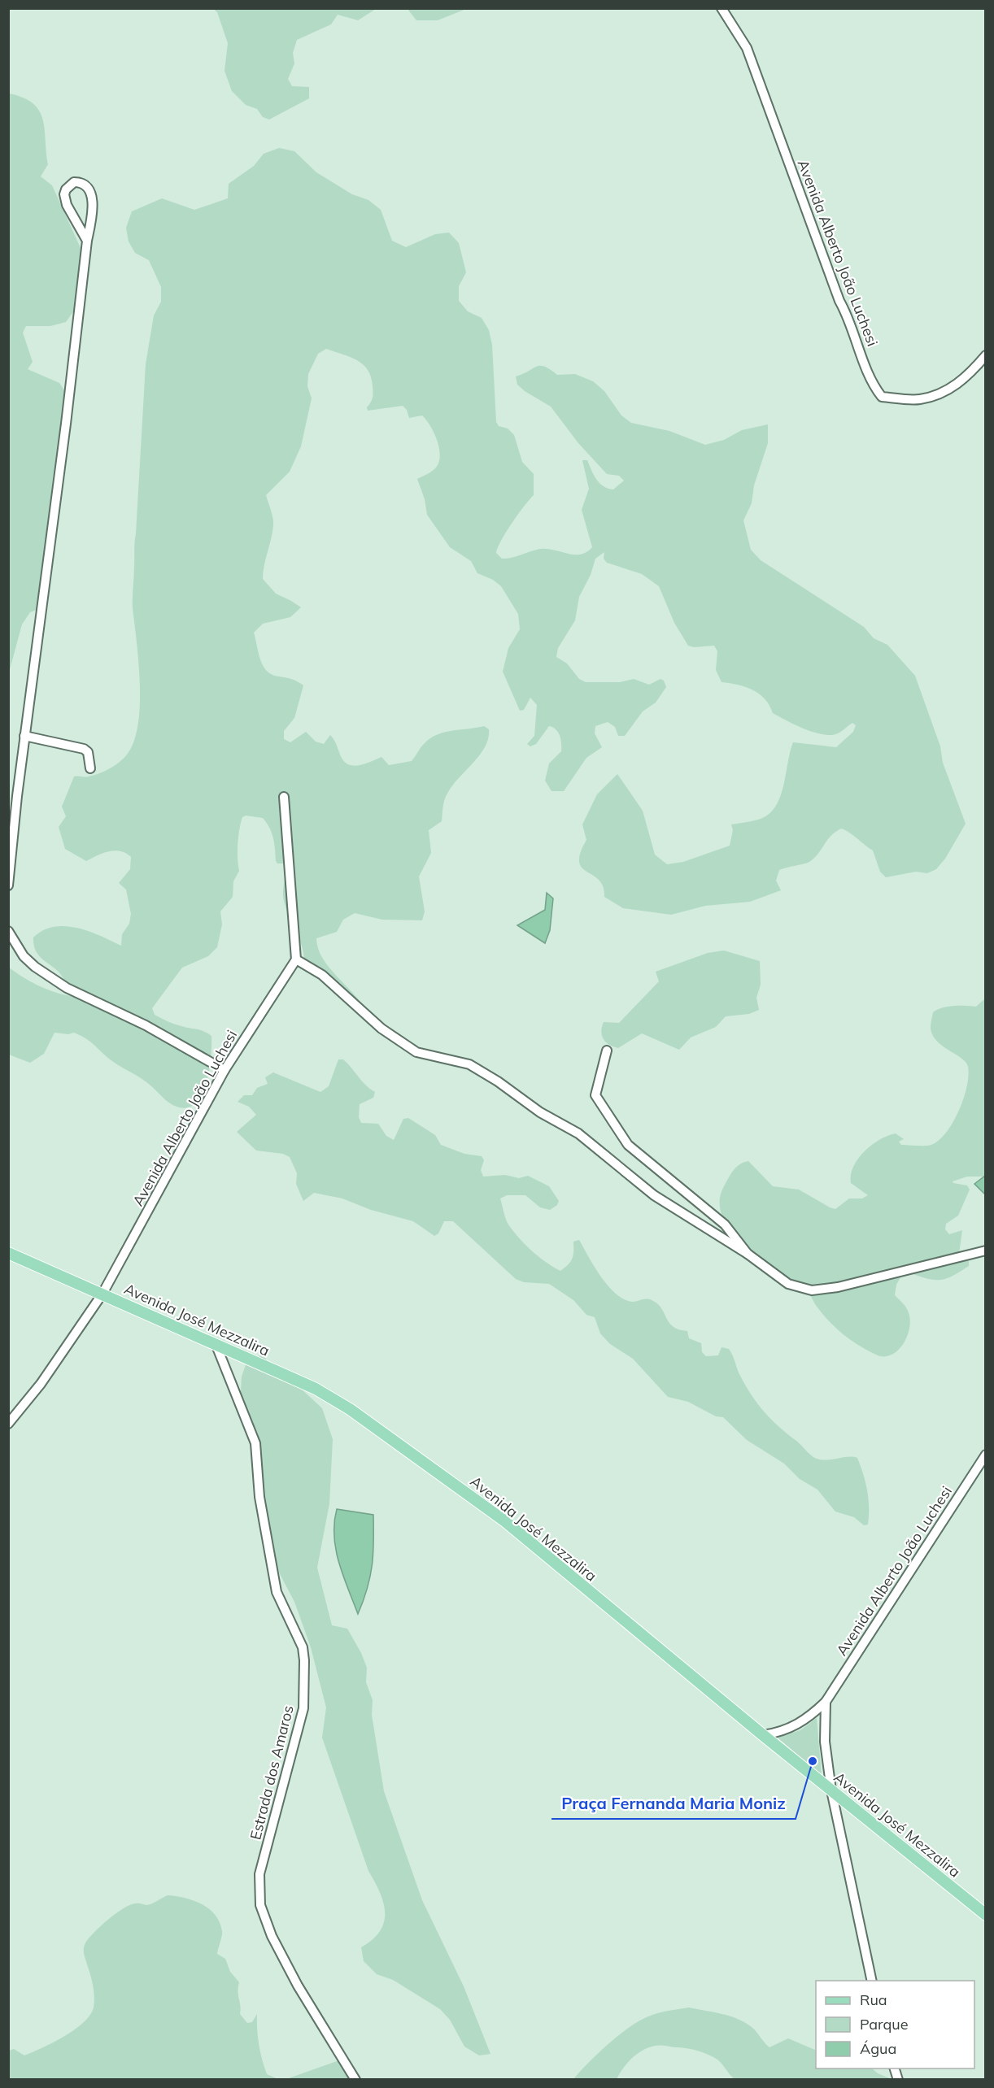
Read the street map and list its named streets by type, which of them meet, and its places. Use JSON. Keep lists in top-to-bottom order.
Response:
{
  "streets": {
    "main road": ["Avenida José Mezzalira"],
    "street": ["Avenida Alberto João Luchesi", "Estrada dos Amaros"]
  },
  "crossings": [
    ["Avenida Alberto João Luchesi", "Avenida José Mezzalira"],
    ["Avenida José Mezzalira", "Estrada dos Amaros"]
  ],
  "places": ["Praça Fernanda Maria Moniz"],
  "legend": ["Rua", "Parque", "Água"]
}
